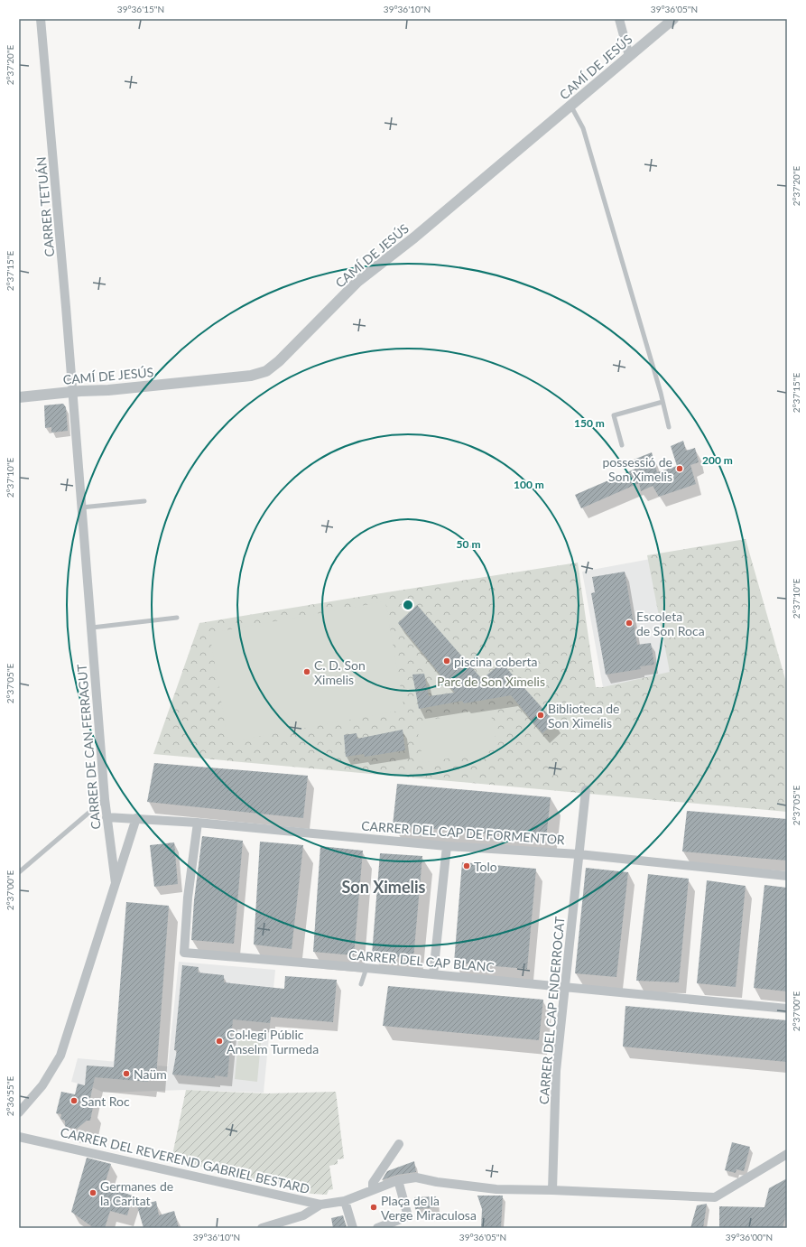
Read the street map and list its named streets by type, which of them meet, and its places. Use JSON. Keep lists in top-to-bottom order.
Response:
{
  "streets": {
    "street": [
      "CAMÍ DE JESÚS",
      "CARRER TETUÁN",
      "CARRER DE CAN FERRAGUT",
      "CARRER DEL CAP DE FORMENTOR",
      "CARRER DEL CAP BLANC",
      "CARRER DEL CAP ENDERROCAT",
      "CARRER DEL REVEREND GABRIEL BESTARD"
    ]
  },
  "crossings": [
    ["CAMÍ DE JESÚS", "CARRER TETUÁN"],
    ["CAMÍ DE JESÚS", "CARRER DE CAN FERRAGUT"],
    ["CARRER TETUÁN", "CARRER DE CAN FERRAGUT"],
    ["CARRER DEL CAP DE FORMENTOR", "CARRER DEL CAP BLANC"],
    ["CARRER DEL CAP DE FORMENTOR", "CARRER DEL CAP ENDERROCAT"],
    ["CARRER DEL CAP BLANC", "CARRER DEL CAP ENDERROCAT"]
  ],
  "districts": ["Son Ximelis"],
  "parks": ["Parc de Son Ximelis"],
  "places": [
    "possessió de Son Ximelis",
    "Escoleta de Son Roca",
    "piscina coberta",
    "C. D. Son Ximelis",
    "Biblioteca de Son Ximelis",
    "Tolo",
    "Col·legi Públic Anselm Turmeda",
    "Naüm",
    "Sant Roc",
    "Germanes de la Caritat",
    "Plaça de la Verge Miraculosa"
  ],
  "coordinates": [
    "39°36'15\"N",
    "39°36'10\"N",
    "39°36'05\"N",
    "2°37'20\"E",
    "2°37'15\"E",
    "2°37'10\"E",
    "2°37'05\"E",
    "2°37'00\"E",
    "2°36'55\"E",
    "39°36'00\"N"
  ],
  "rings": [
    "150 m",
    "200 m",
    "100 m",
    "50 m"
  ]
}
